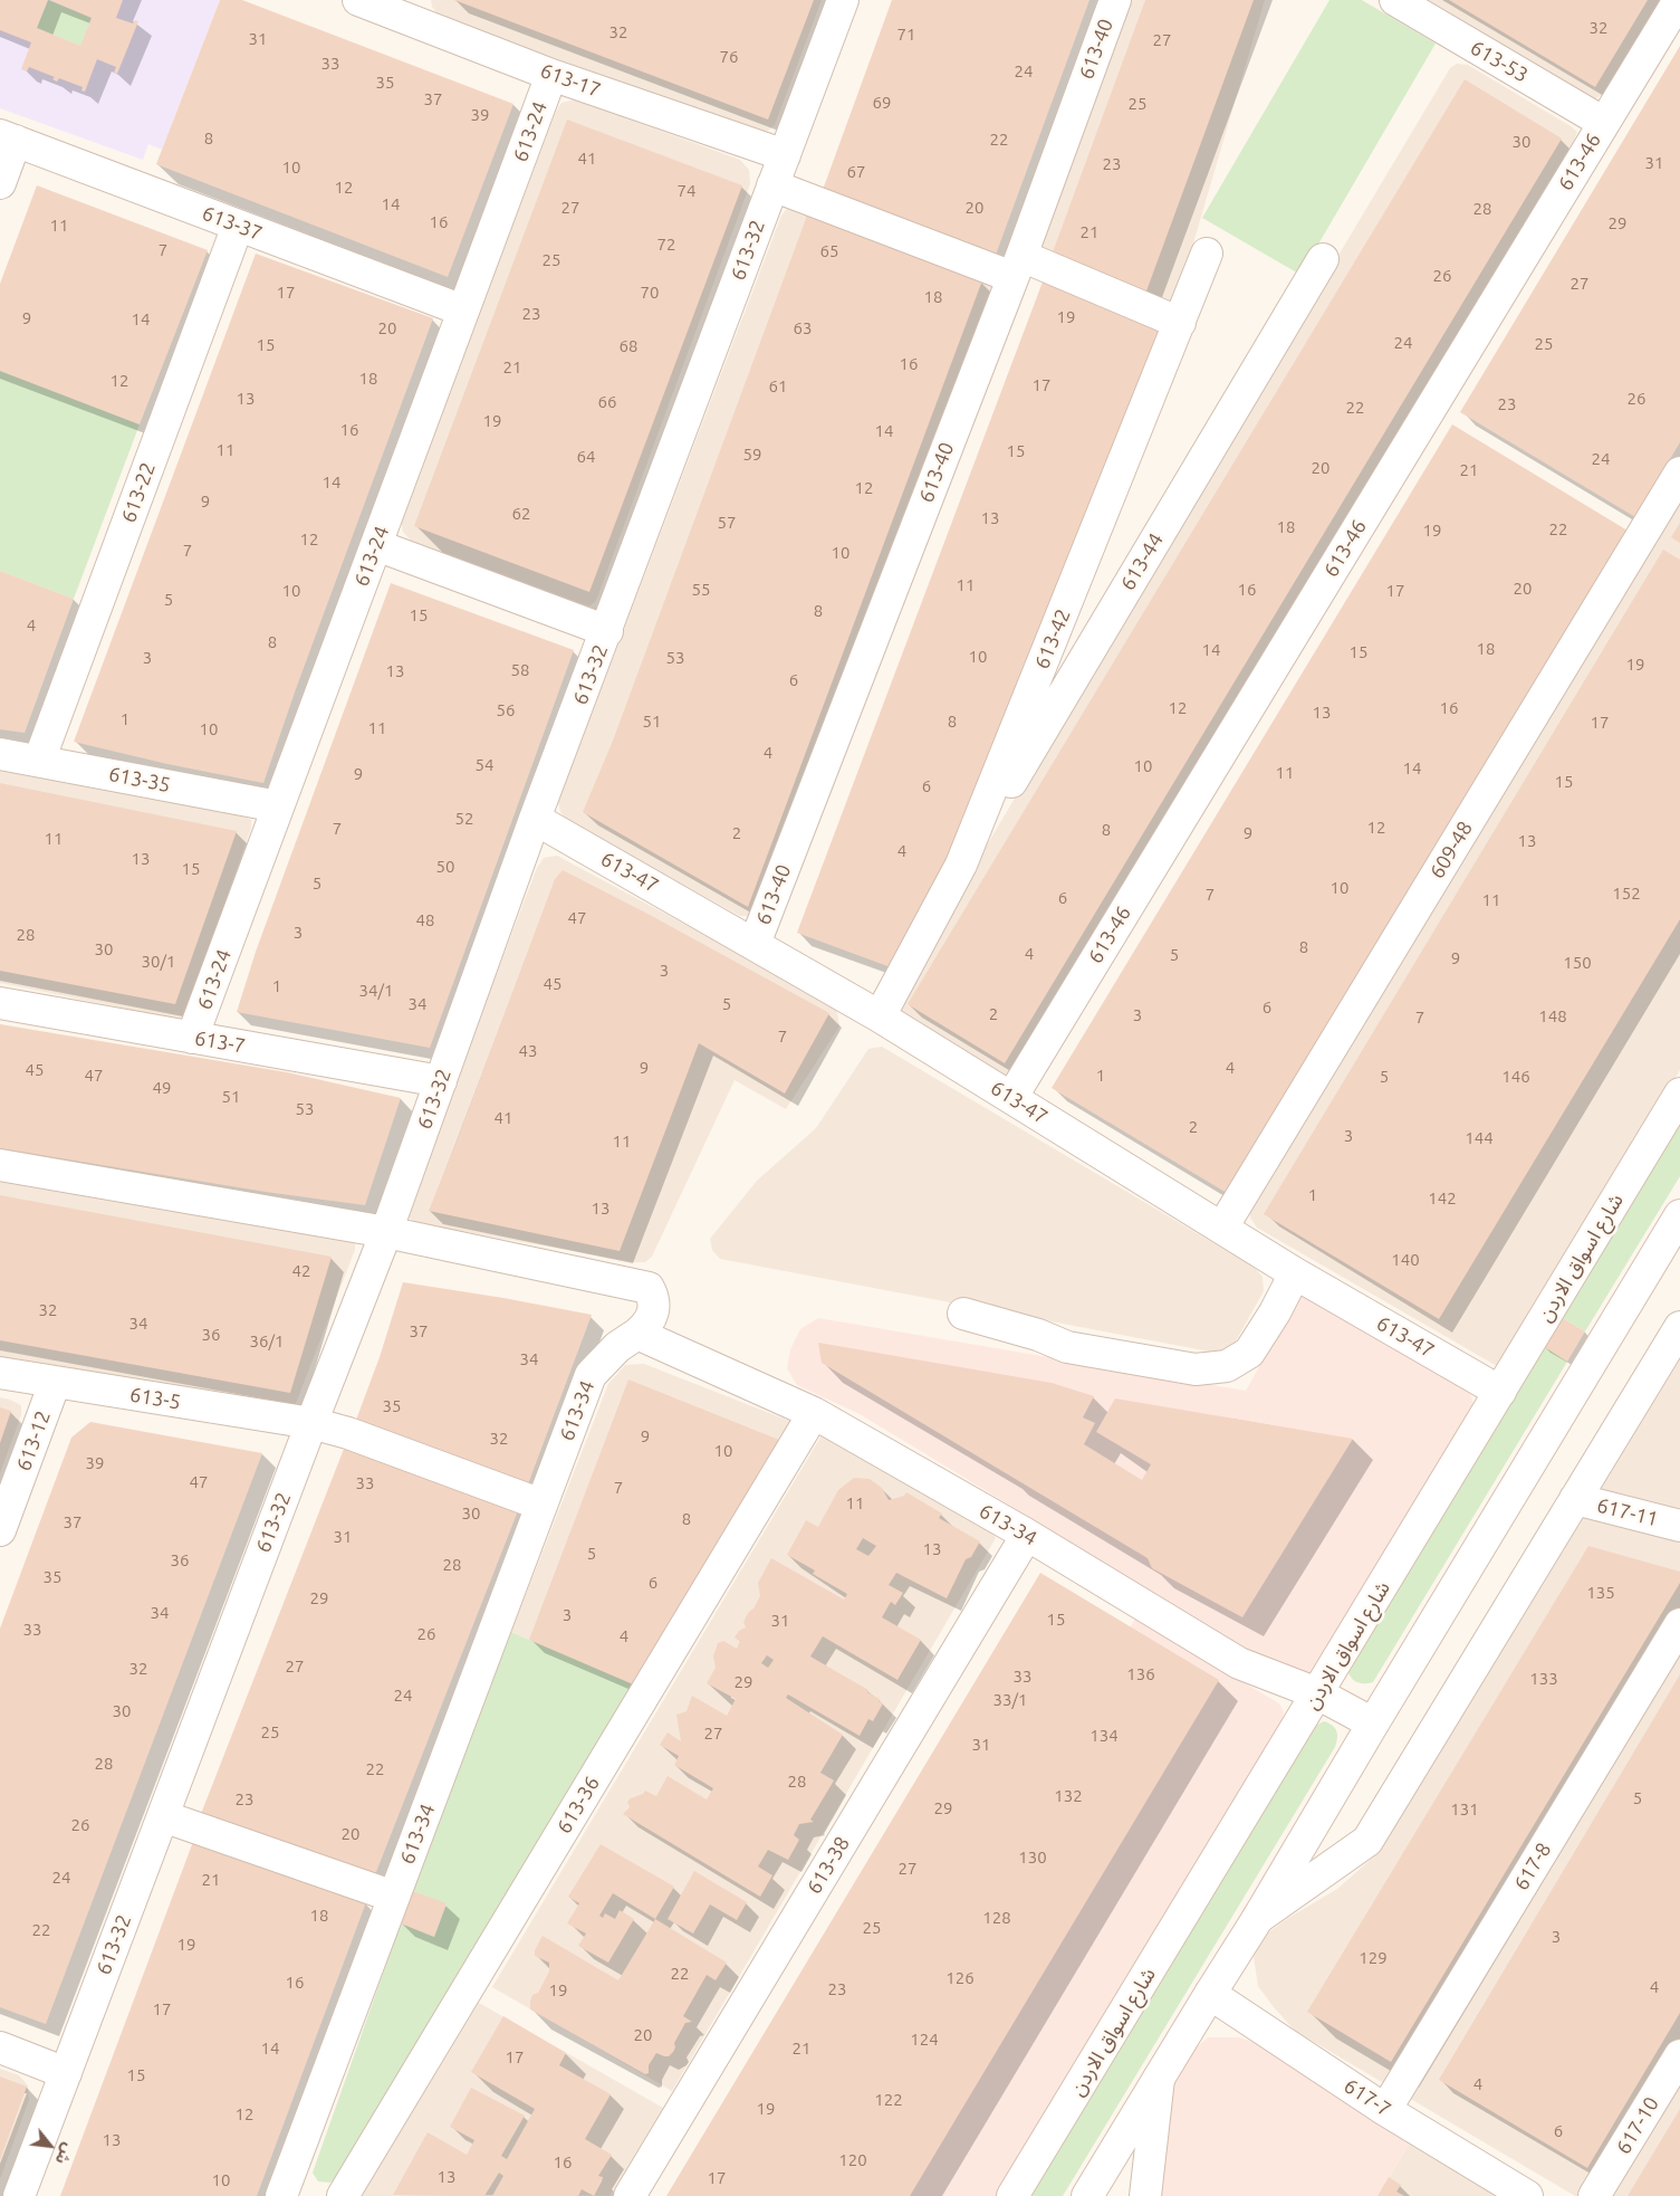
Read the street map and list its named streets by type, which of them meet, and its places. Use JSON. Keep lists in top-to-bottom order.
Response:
{
  "streets": {
    "street": [
      "613-40",
      "613-53",
      "613-17",
      "613-24",
      "613-46",
      "613-37",
      "613-32",
      "613-22",
      "613-44",
      "613-42",
      "613-35",
      "609-48",
      "613-47",
      "613-7",
      "شارع اسواق الاردن",
      "613-5",
      "613-34",
      "613-12",
      "617-11",
      "613-36",
      "613-38",
      "617-8",
      "617-7",
      "617-10"
    ]
  },
  "crossings": [
    ["613-40", "613-47"],
    ["613-53", "613-46"],
    ["613-17", "613-24"],
    ["613-17", "613-32"],
    ["613-24", "613-37"],
    ["613-24", "613-35"],
    ["613-24", "613-7"],
    ["613-46", "613-47"],
    ["613-37", "613-22"],
    ["613-32", "613-47"],
    ["613-32", "613-7"],
    ["613-32", "613-5"],
    ["613-22", "613-35"],
    ["613-44", "613-42"],
    ["613-42", "613-47"],
    ["609-48", "613-47"],
    ["613-47", "شارع اسواق الاردن"],
    ["شارع اسواق الاردن", "613-34"],
    ["613-5", "613-34"],
    ["613-5", "613-12"],
    ["613-34", "613-36"],
    ["613-34", "613-38"],
    ["617-8", "617-7"]
  ],
  "house_numbers": [
    "32",
    "32",
    "71",
    "31",
    "27",
    "76",
    "33",
    "24",
    "35",
    "37",
    "69",
    "25",
    "39",
    "8",
    "22",
    "30",
    "41",
    "31",
    "23",
    "10",
    "67",
    "12",
    "74",
    "14",
    "27",
    "20",
    "28",
    "16",
    "29",
    "11",
    "21",
    "72",
    "7",
    "65",
    "25",
    "26",
    "27",
    "17",
    "70",
    "18",
    "23",
    "19",
    "9",
    "14",
    "20",
    "63",
    "24",
    "25",
    "15",
    "68",
    "16",
    "21",
    "18",
    "12",
    "17",
    "61",
    "13",
    "26",
    "66",
    "23",
    "22",
    "19",
    "16",
    "14",
    "11",
    "15",
    "59",
    "64",
    "24",
    "20",
    "21",
    "14",
    "12",
    "9",
    "62",
    "13",
    "57",
    "18",
    "22",
    "19",
    "12",
    "7",
    "10",
    "11",
    "20",
    "55",
    "16",
    "10",
    "17",
    "5",
    "8",
    "15",
    "4",
    "8",
    "18",
    "14",
    "15",
    "10",
    "3",
    "53",
    "19",
    "58",
    "13",
    "6",
    "12",
    "16",
    "56",
    "13",
    "1",
    "51",
    "8",
    "17",
    "11",
    "10",
    "4",
    "54",
    "10",
    "14",
    "11",
    "9",
    "15",
    "6",
    "52",
    "12",
    "7",
    "8",
    "2",
    "9",
    "11",
    "13",
    "4",
    "13",
    "50",
    "15",
    "5",
    "10",
    "152",
    "7",
    "6",
    "11",
    "47",
    "48",
    "3",
    "28",
    "8",
    "30",
    "4",
    "5",
    "9",
    "30/1",
    "150",
    "3",
    "45",
    "1",
    "34/1",
    "34",
    "5",
    "6",
    "2",
    "3",
    "148",
    "7",
    "7",
    "43",
    "9",
    "4",
    "45",
    "47",
    "1",
    "5",
    "146",
    "49",
    "51",
    "53",
    "41",
    "2",
    "3",
    "144",
    "11",
    "1",
    "142",
    "13",
    "140",
    "42",
    "32",
    "34",
    "37",
    "36",
    "36/1",
    "34",
    "35",
    "9",
    "32",
    "10",
    "39",
    "47",
    "33",
    "7",
    "11",
    "30",
    "8",
    "37",
    "31",
    "13",
    "5",
    "36",
    "28",
    "35",
    "6",
    "135",
    "29",
    "34",
    "3",
    "15",
    "31",
    "33",
    "26",
    "4",
    "27",
    "32",
    "136",
    "33",
    "133",
    "29",
    "24",
    "33/1",
    "30",
    "25",
    "27",
    "134",
    "31",
    "28",
    "22",
    "28",
    "132",
    "5",
    "23",
    "29",
    "131",
    "26",
    "20",
    "130",
    "27",
    "24",
    "21",
    "18",
    "128",
    "25",
    "22",
    "3",
    "19",
    "129",
    "22",
    "126",
    "16",
    "4",
    "23",
    "19",
    "17",
    "20",
    "124",
    "14",
    "21",
    "17",
    "15",
    "4",
    "122",
    "19",
    "12",
    "6",
    "13",
    "120",
    "16",
    "13",
    "17",
    "10"
  ],
  "north": "bottom right"
}
